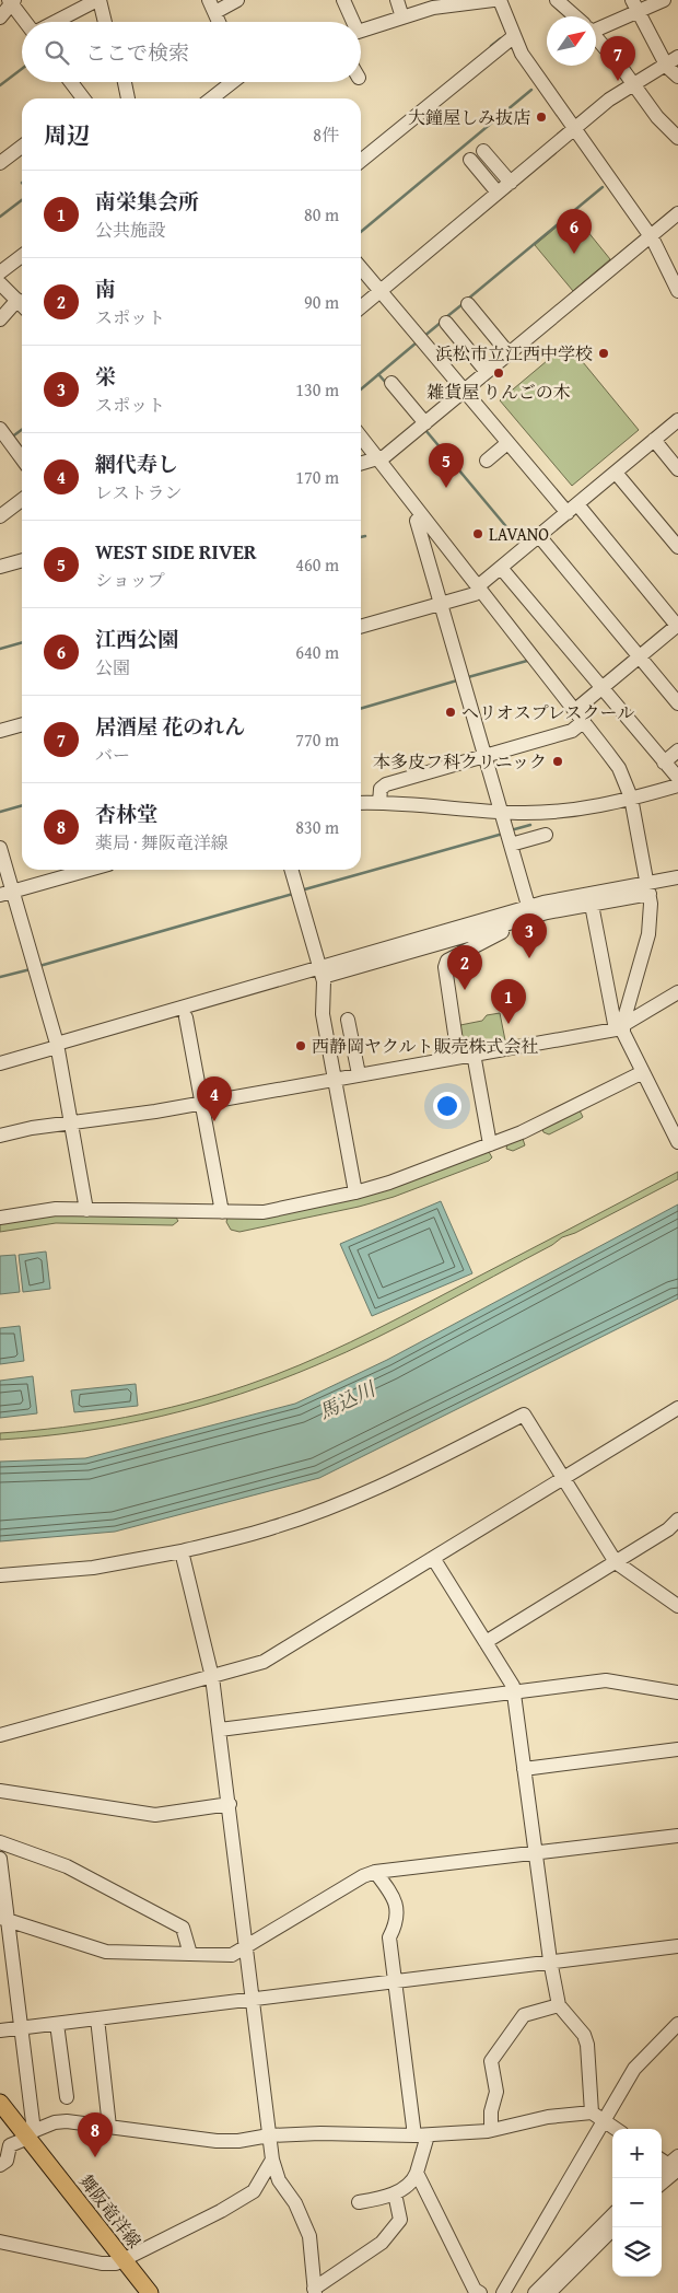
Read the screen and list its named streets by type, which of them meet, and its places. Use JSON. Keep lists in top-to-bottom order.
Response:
{
  "streets": {
    "main road": ["舞阪竜洋線"]
  },
  "water": ["馬込川"],
  "places": [
    "大鐘屋しみ抜店",
    "浜松市立江西中学校",
    "雑貨屋 りんごの木",
    "LAVANO",
    "ヘリオスプレスクール",
    "本多皮フ科クリニック",
    "西静岡ヤクルト販売株式会社"
  ],
  "north": "top right",
  "page": {
    "search": "ここで検索",
    "pins": [
      "7",
      "6",
      "5",
      "3",
      "2",
      "1",
      "4",
      "8"
    ],
    "heading": ["周辺", "8件"],
    "list": [
      {
        "mark": "1",
        "name": "南栄集会所",
        "note": "公共施設",
        "value": "80 m"
      },
      {
        "mark": "2",
        "name": "南",
        "note": "スポット",
        "value": "90 m"
      },
      {
        "mark": "3",
        "name": "栄",
        "note": "スポット",
        "value": "130 m"
      },
      {
        "mark": "4",
        "name": "網代寿し",
        "note": "レストラン",
        "value": "170 m"
      },
      {
        "mark": "5",
        "name": "WEST SIDE RIVER",
        "note": "ショップ",
        "value": "460 m"
      },
      {
        "mark": "6",
        "name": "江西公園",
        "note": "公園",
        "value": "640 m"
      },
      {
        "mark": "7",
        "name": "居酒屋 花のれん",
        "note": "バー",
        "value": "770 m"
      },
      {
        "mark": "8",
        "name": "杏林堂",
        "note": "薬局 · 舞阪竜洋線",
        "value": "830 m"
      }
    ],
    "map_buttons": ["+", "−"]
  }
}
